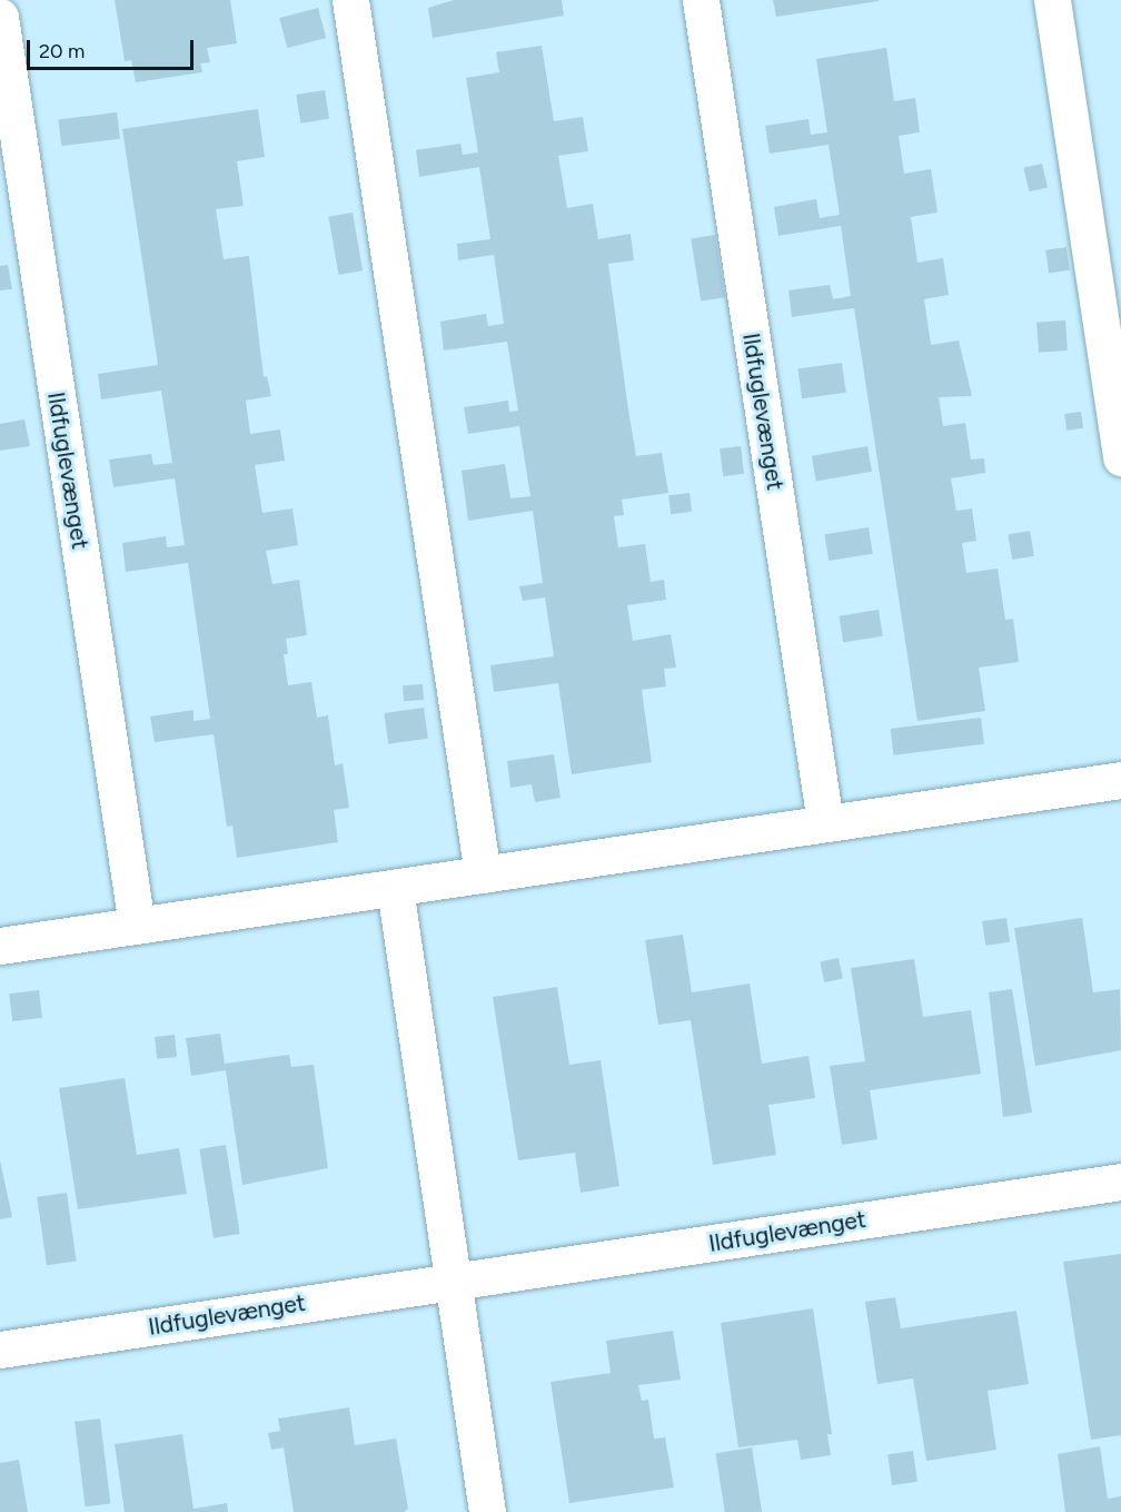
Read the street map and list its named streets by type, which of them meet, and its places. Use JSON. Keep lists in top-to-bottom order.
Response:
{
  "streets": {
    "street": ["Ildfuglevænget"]
  },
  "scale_bar": "20 m"
}
